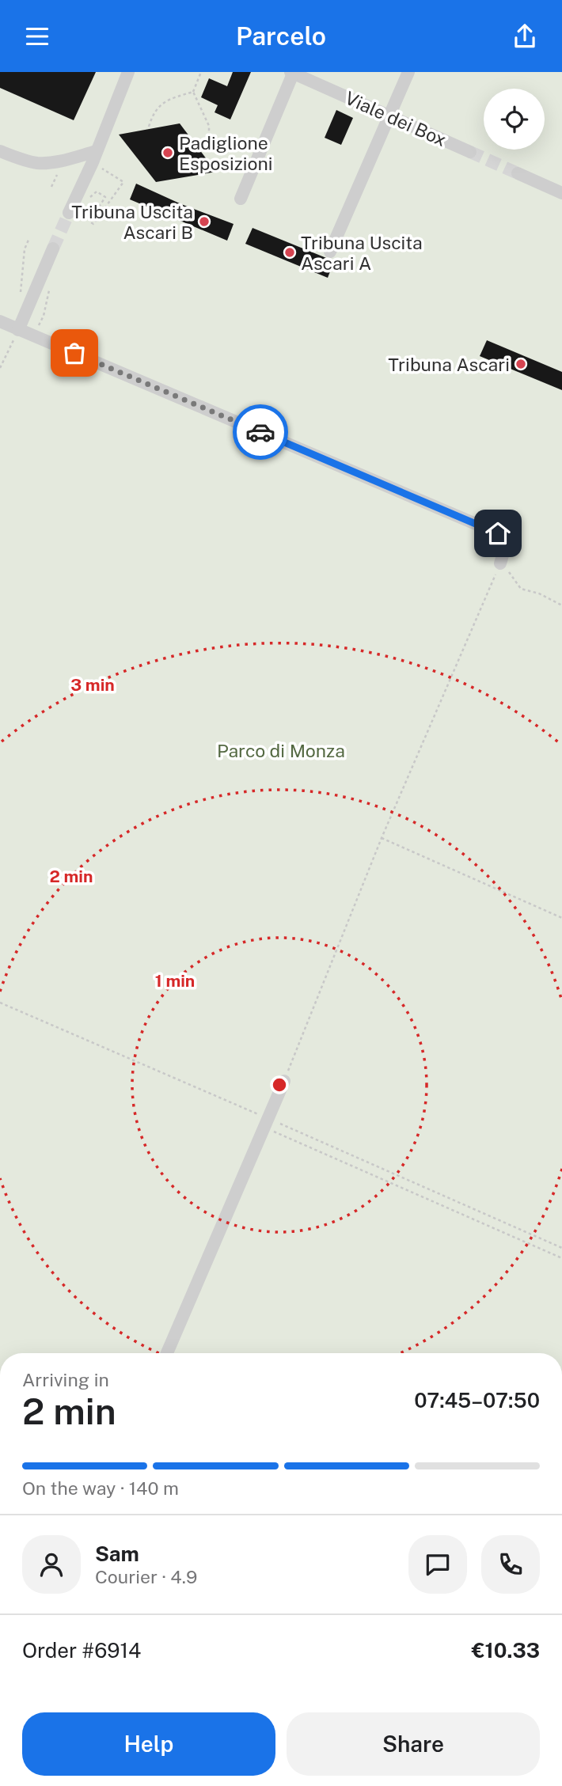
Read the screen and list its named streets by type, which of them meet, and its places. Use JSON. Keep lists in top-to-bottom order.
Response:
{
  "streets": {
    "lane": ["Viale dei Box"]
  },
  "parks": ["Parco di Monza"],
  "places": [
    "Padiglione Esposizioni",
    "Tribuna Uscita Ascari B",
    "Tribuna Uscita Ascari A",
    "Tribuna Ascari"
  ],
  "page": {
    "header": "Parcelo",
    "heading": ["2 min", "Arriving in", "07:45–07:50"],
    "panel": [
      "Sam",
      "Courier · 4.9",
      "Order #6914",
      "€10.33"
    ],
    "bar": "On the way · 140 m",
    "buttons": ["Help", "Share"]
  },
  "rings": ["3 min", "2 min", "1 min"]
}
